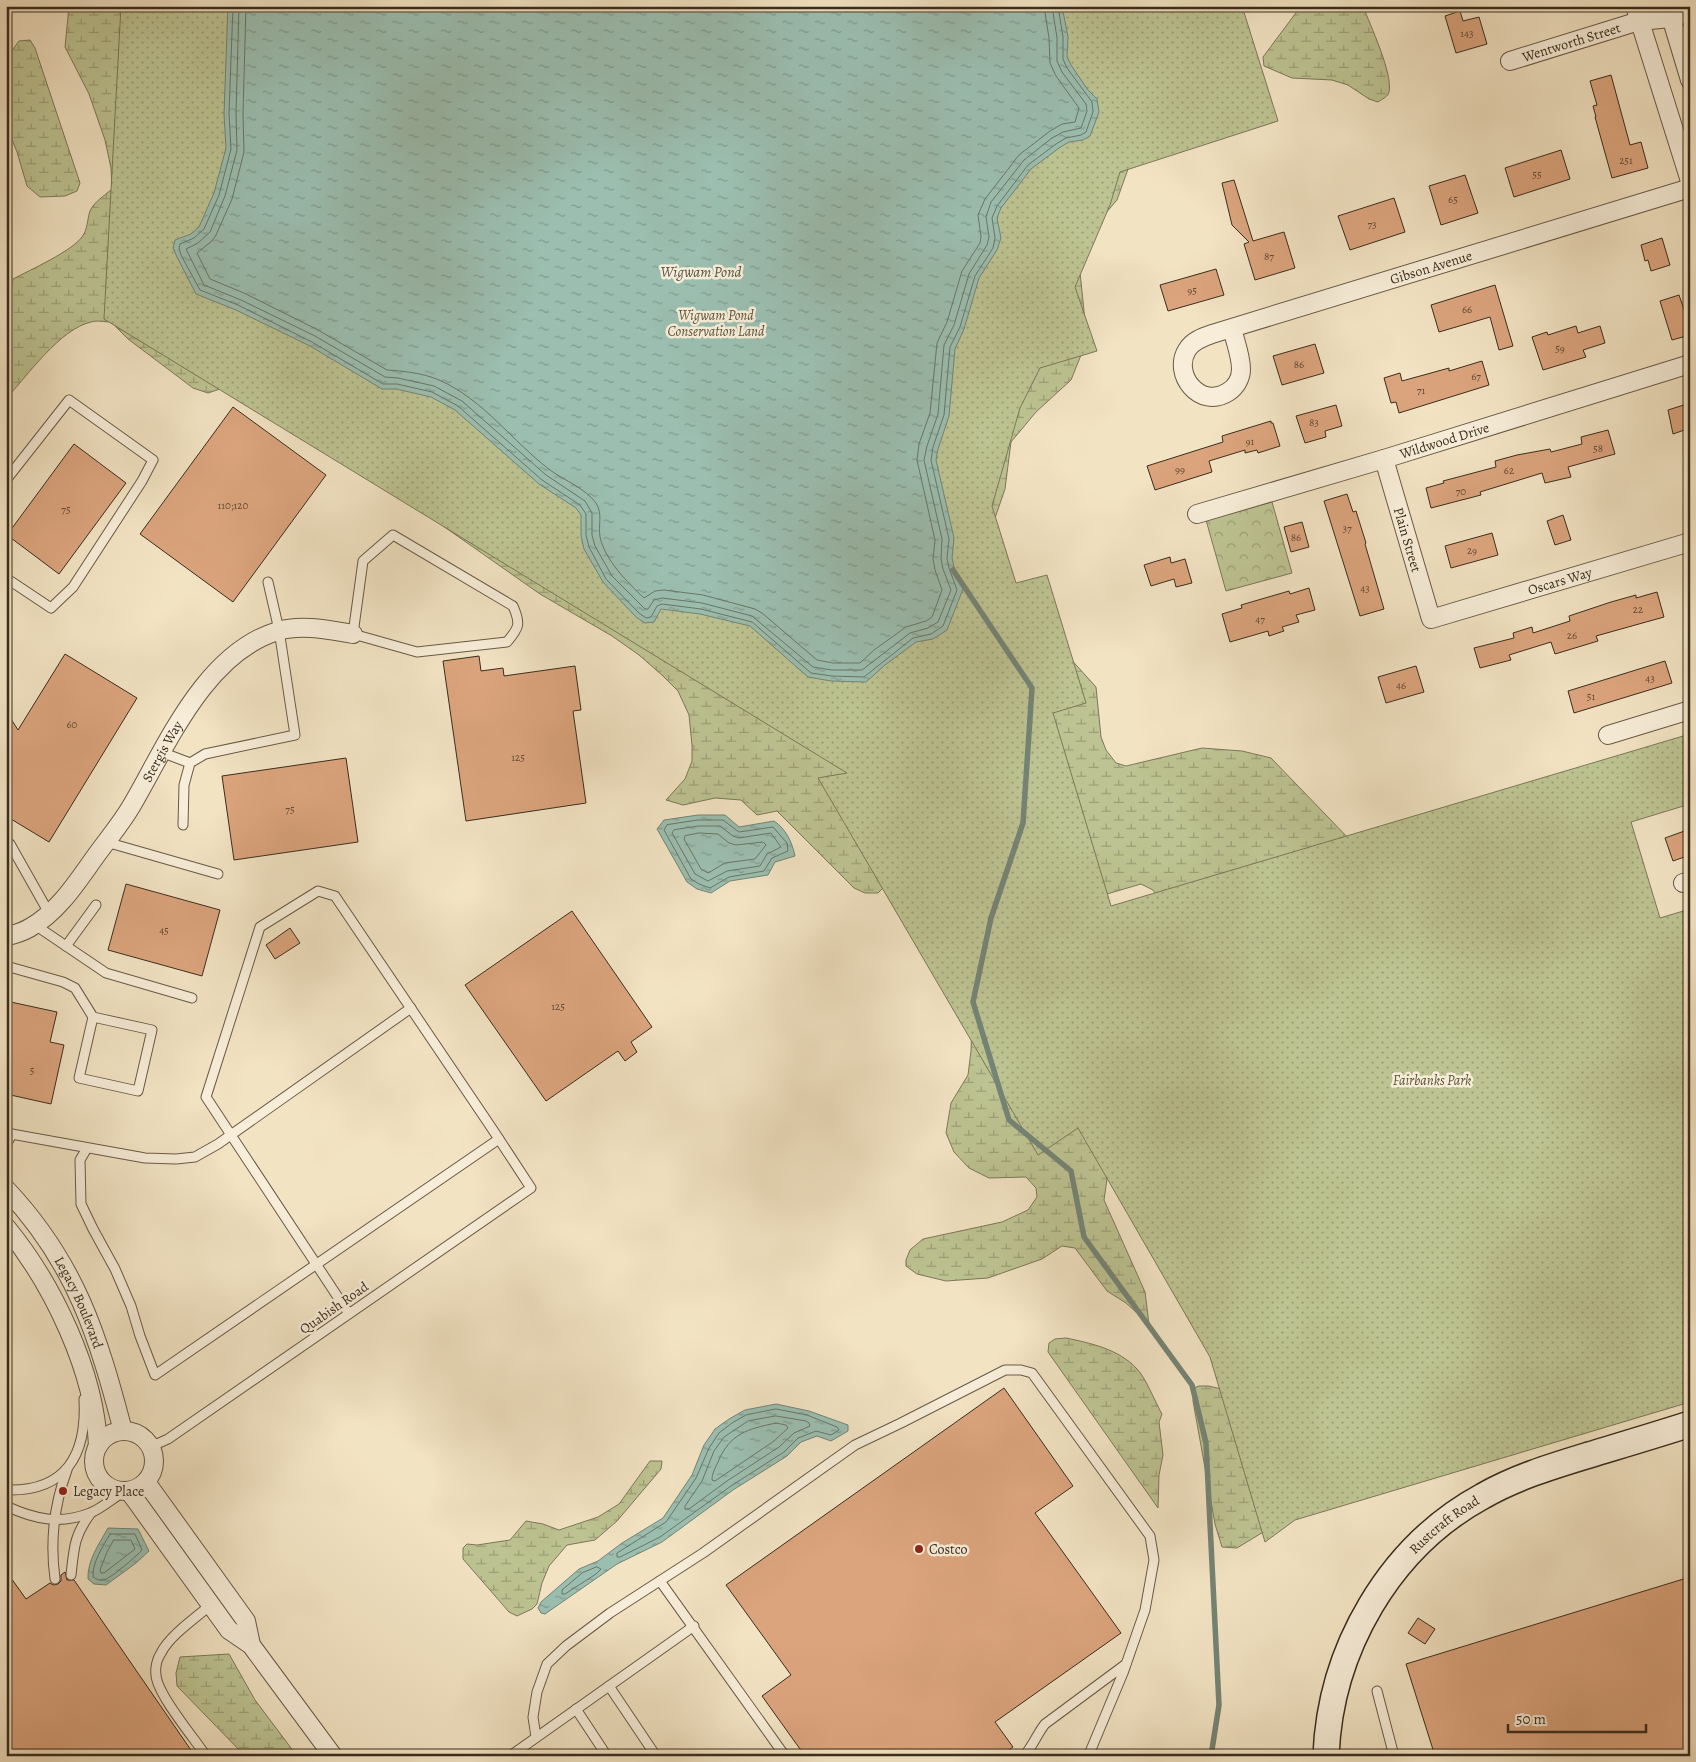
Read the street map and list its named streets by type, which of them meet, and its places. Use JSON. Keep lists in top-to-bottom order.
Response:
{
  "streets": {
    "main road": ["Rustcraft Road"],
    "street": [
      "Wentworth Street",
      "Gibson Avenue",
      "Wildwood Drive",
      "Plain Street",
      "Oscars Way",
      "Stergis Way",
      "Legacy Boulevard"
    ],
    "lane": ["Quabish Road"]
  },
  "crossings": [
    ["Wildwood Drive", "Plain Street"],
    ["Plain Street", "Oscars Way"],
    ["Legacy Boulevard", "Quabish Road"]
  ],
  "water": ["Wigwam Pond"],
  "parks": ["Wigwam Pond Conservation Land", "Fairbanks Park"],
  "places": ["Legacy Place", "Costco"],
  "house_numbers": [
    "143",
    "251",
    "55",
    "65",
    "73",
    "87",
    "95",
    "66",
    "59",
    "86",
    "67",
    "71",
    "83",
    "91",
    "58",
    "99",
    "62",
    "70",
    "110;120",
    "75",
    "37",
    "86",
    "29",
    "43",
    "22",
    "47",
    "26",
    "43",
    "46",
    "51",
    "60",
    "125",
    "75",
    "45",
    "125",
    "5"
  ],
  "scale_bar": "50 m"
}
